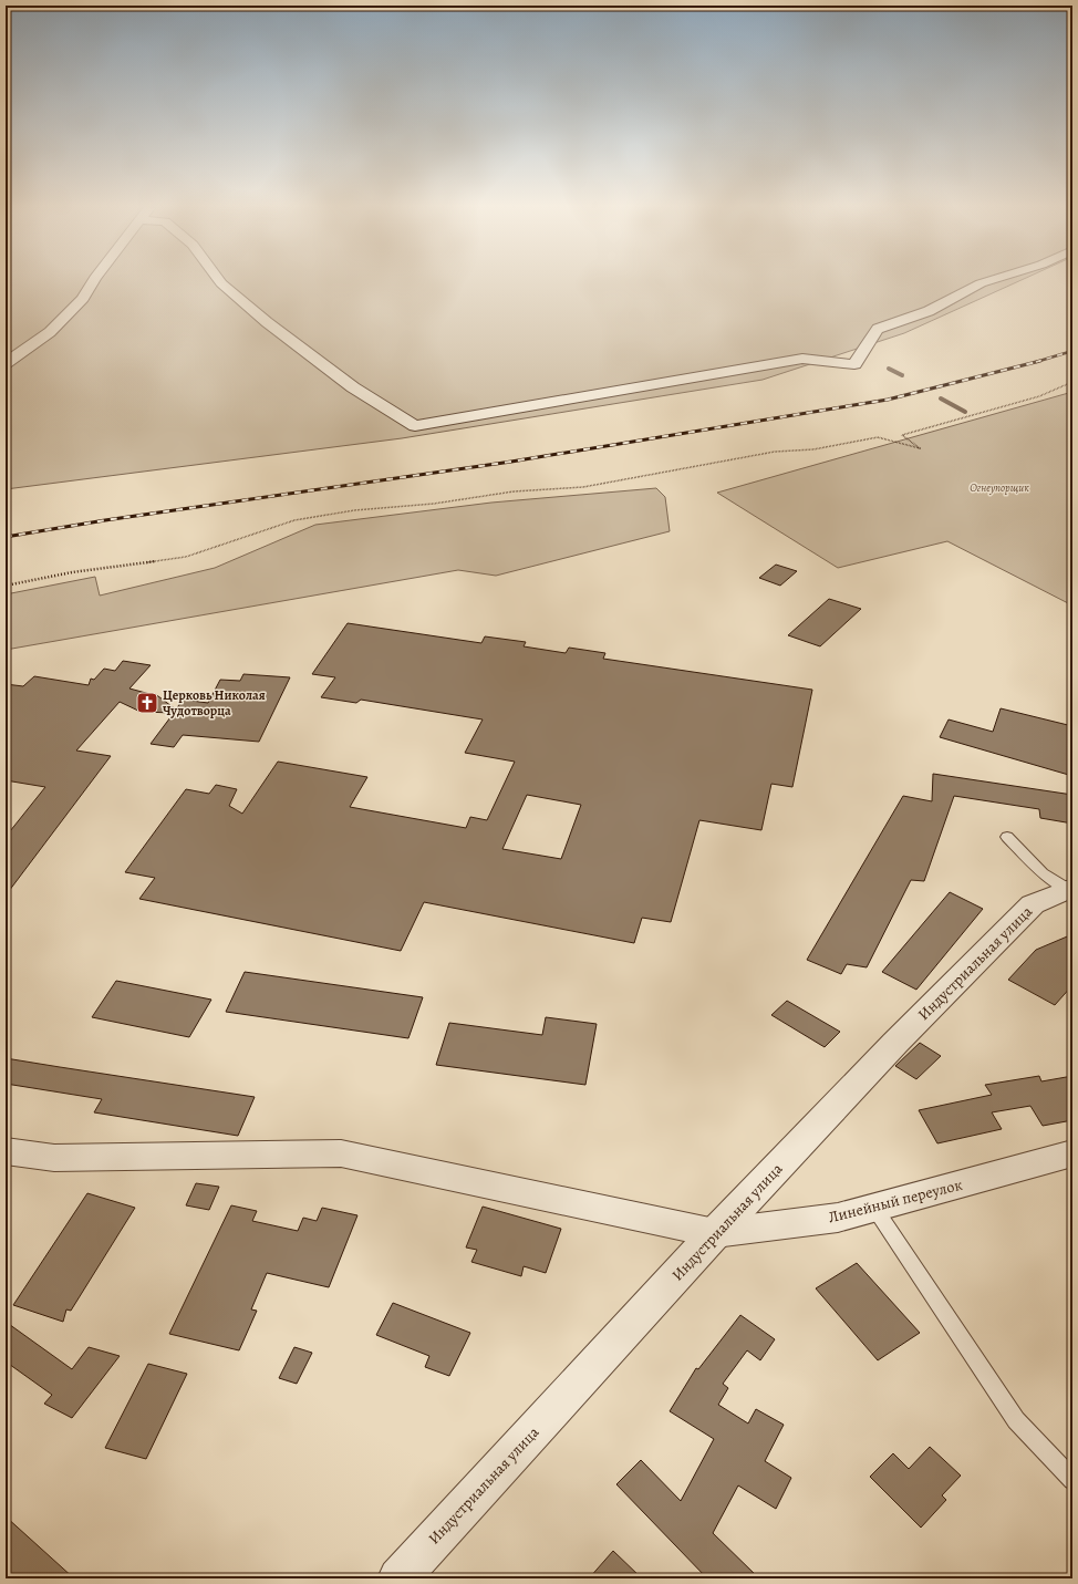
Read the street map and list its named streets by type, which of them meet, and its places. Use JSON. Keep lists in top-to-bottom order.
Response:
{
  "streets": {
    "street": ["Индустриальная улица", "Линейный переулок"]
  },
  "crossings": [
    ["Индустриальная улица", "Линейный переулок"]
  ],
  "parks": ["Огнеупорщик"],
  "places": {
    "church": ["Церковь Николая Чудотворца"]
  }
}
